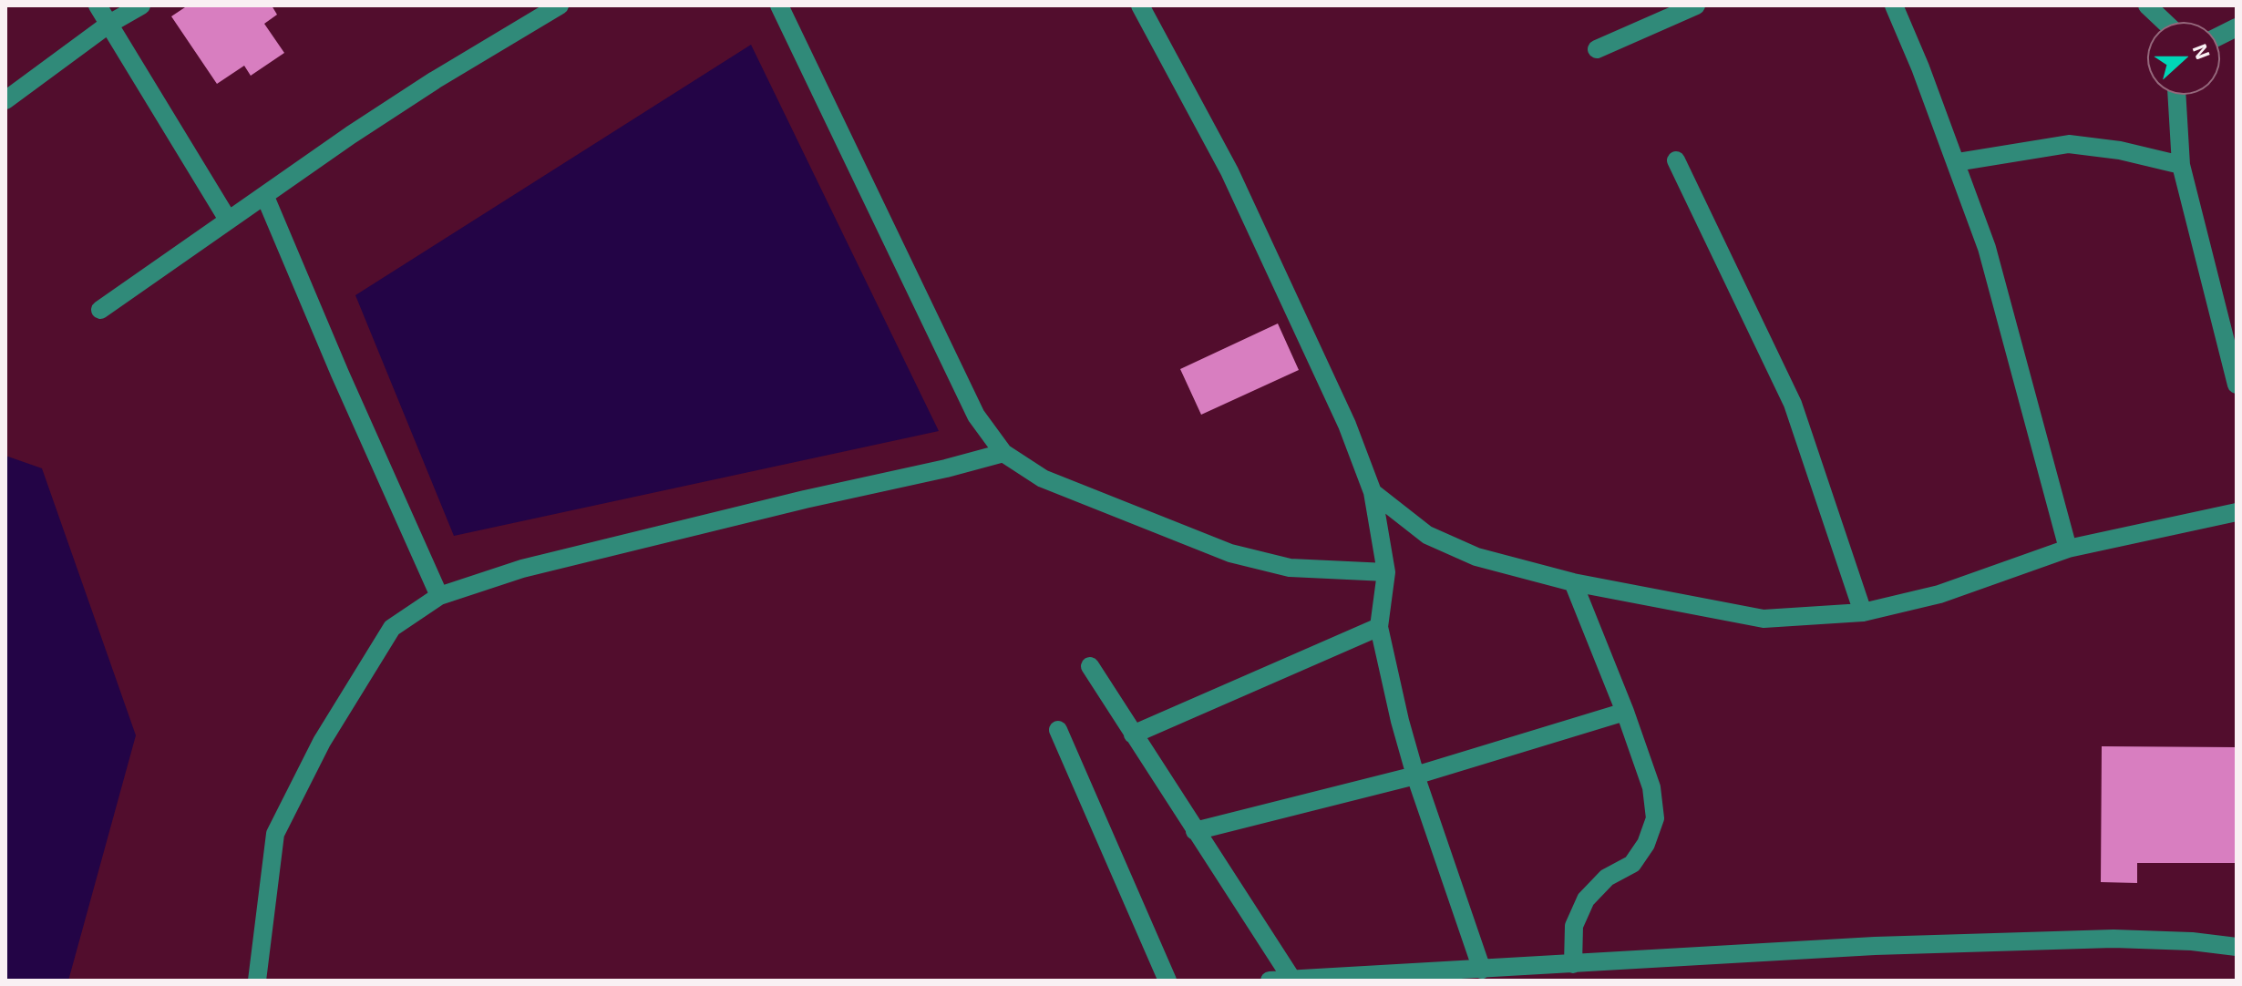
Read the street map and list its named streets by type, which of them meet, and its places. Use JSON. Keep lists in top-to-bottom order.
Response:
{
  "north": "right"
}
